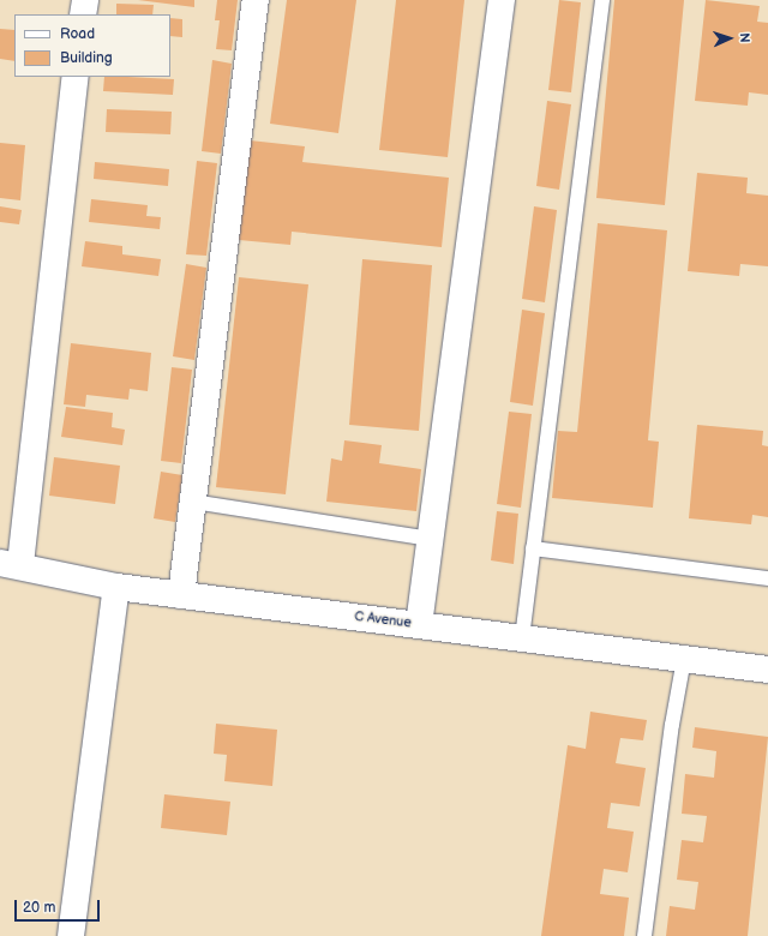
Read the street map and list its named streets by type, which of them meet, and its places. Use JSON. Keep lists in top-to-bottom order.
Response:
{
  "streets": {
    "street": ["C Avenue"]
  },
  "legend": ["Road", "Building"],
  "scale_bar": "20 m",
  "north": "right"
}
